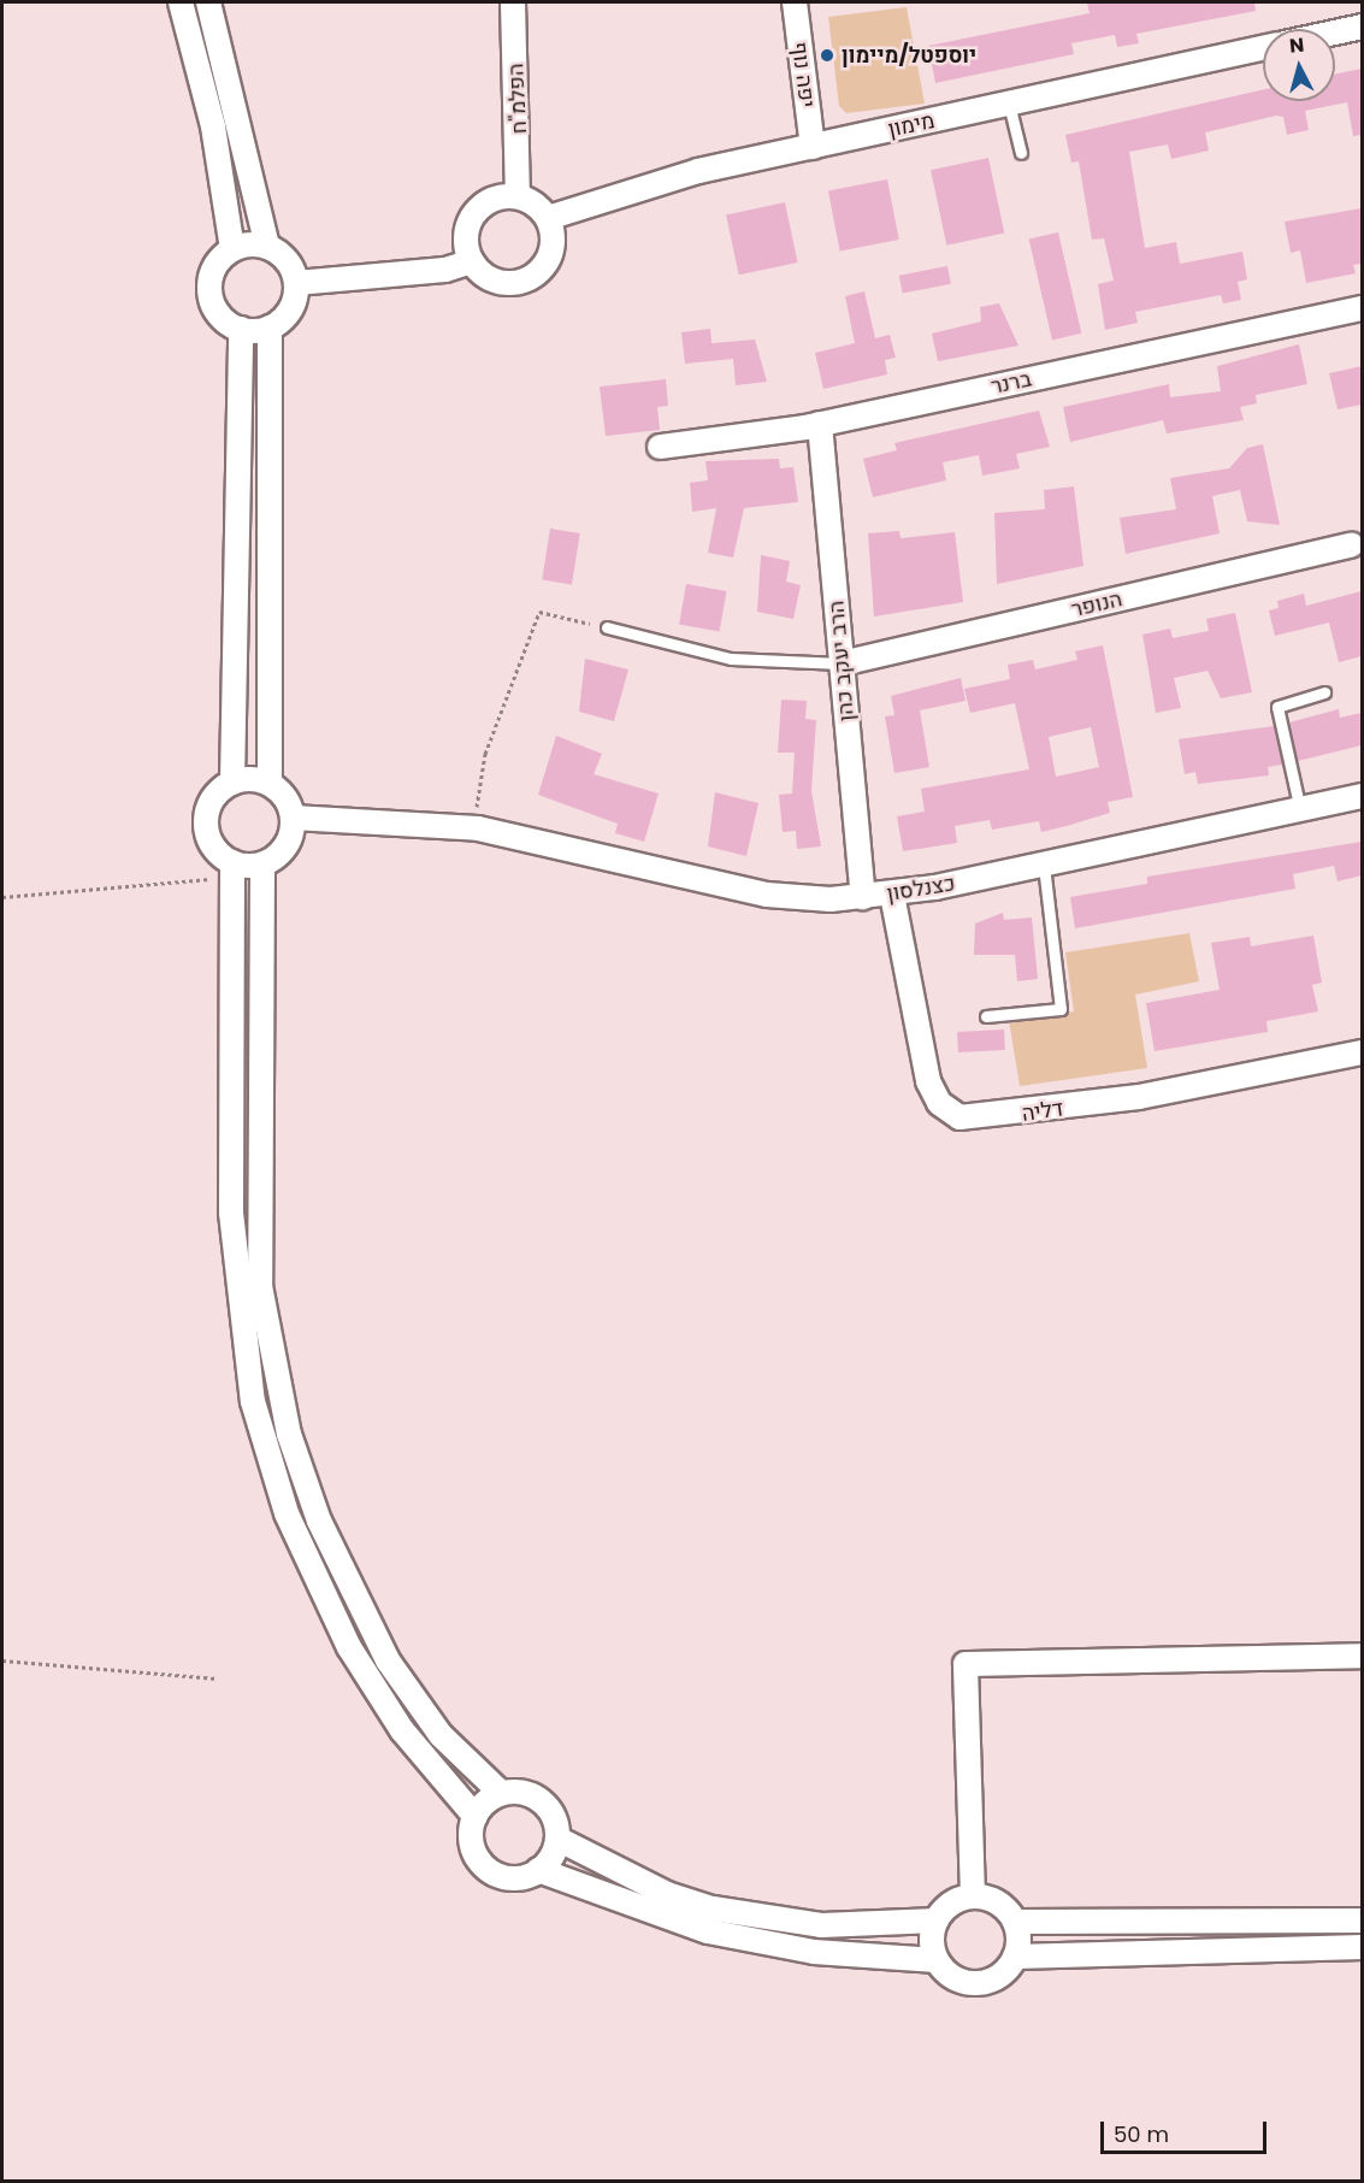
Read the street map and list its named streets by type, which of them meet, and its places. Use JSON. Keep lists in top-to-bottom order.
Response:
{
  "streets": {
    "street": [
      "יפה נוף",
      "הפלמ\"ח",
      "מימון",
      "ברנר",
      "הנופר",
      "הרב יעקב כהן",
      "כצנלסון",
      "דליה"
    ]
  },
  "crossings": [
    ["יפה נוף", "מימון"],
    ["הפלמ\"ח", "מימון"],
    ["ברנר", "הרב יעקב כהן"],
    ["הנופר", "הרב יעקב כהן"],
    ["הרב יעקב כהן", "כצנלסון"],
    ["כצנלסון", "דליה"]
  ],
  "places": ["יוספטל/מיימון"],
  "scale_bar": "50 m",
  "north": "top"
}
